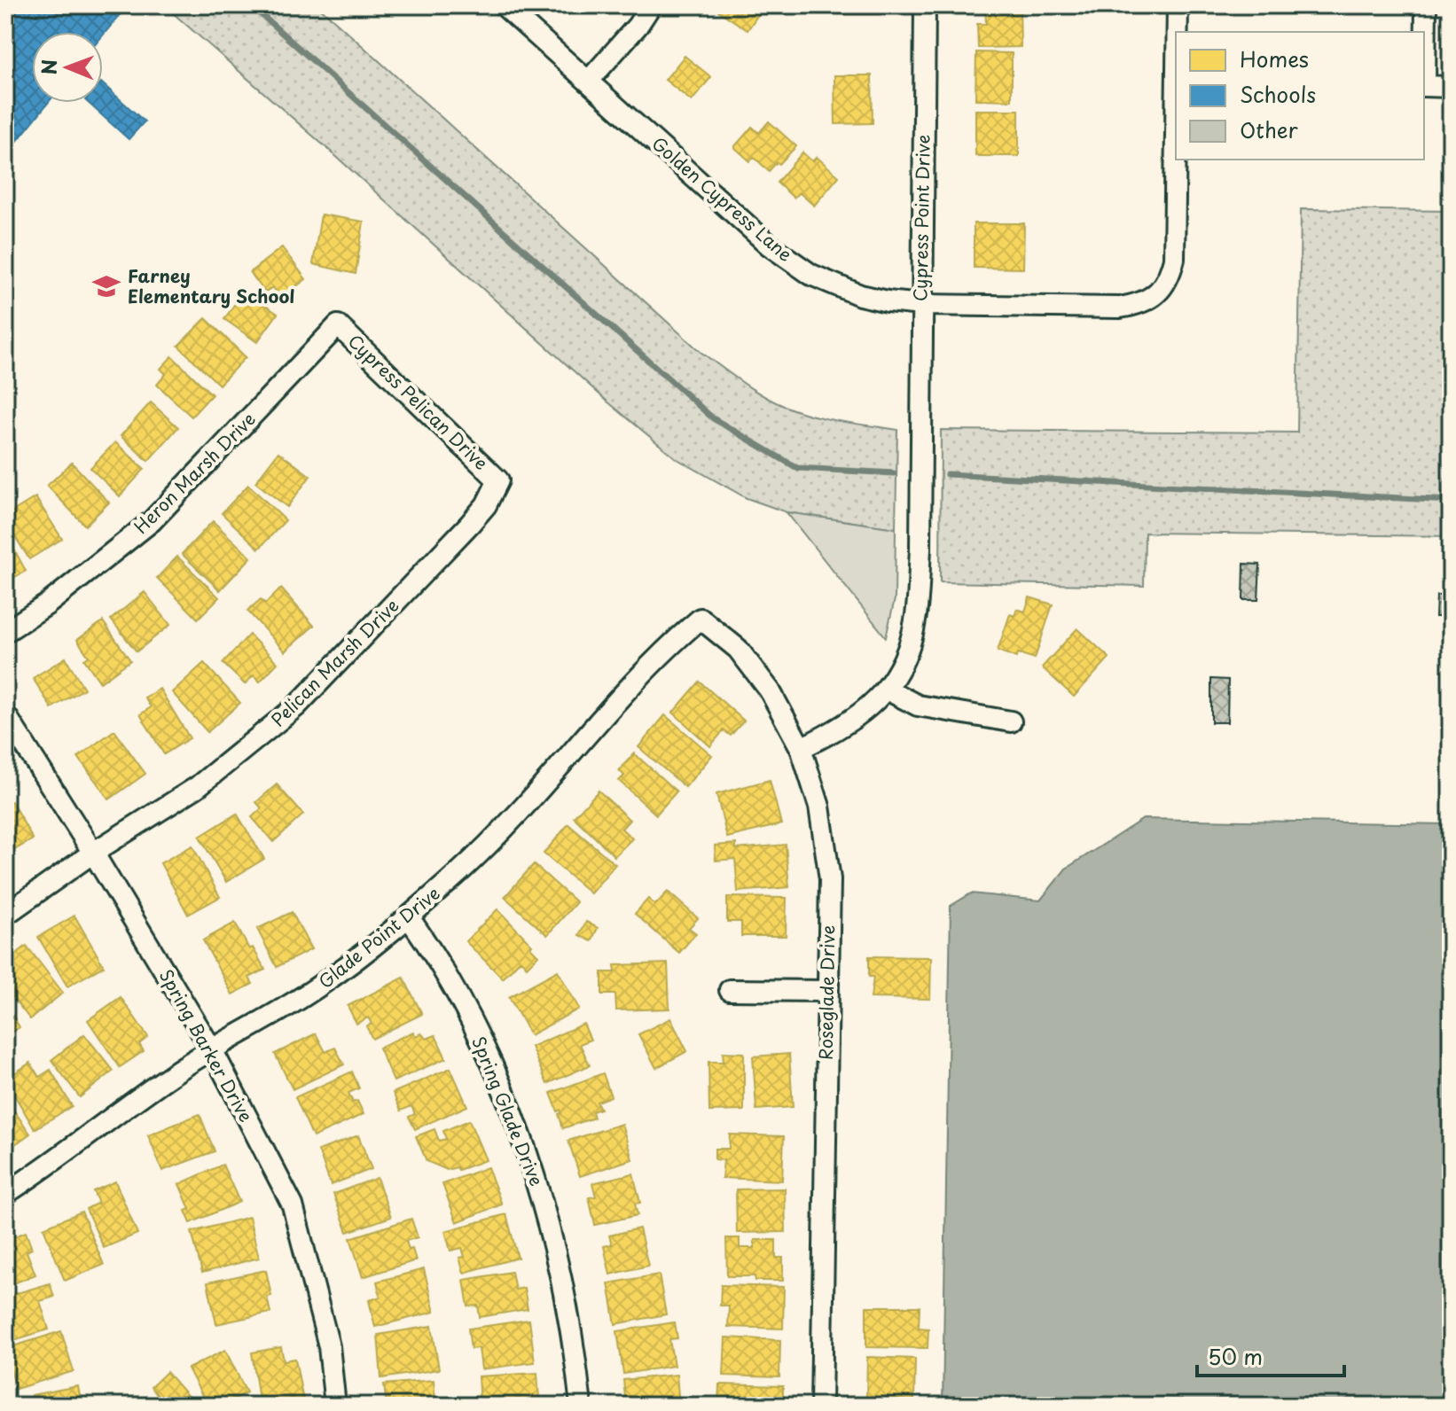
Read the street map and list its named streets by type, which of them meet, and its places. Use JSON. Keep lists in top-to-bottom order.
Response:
{
  "streets": {
    "street": [
      "Golden Cypress Lane",
      "Cypress Point Drive",
      "Cypress Pelican Drive",
      "Heron Marsh Drive",
      "Pelican Marsh Drive",
      "Glade Point Drive",
      "Roseglade Drive",
      "Spring Barker Drive",
      "Spring Glade Drive"
    ]
  },
  "crossings": [
    ["Golden Cypress Lane", "Cypress Point Drive"],
    ["Cypress Pelican Drive", "Heron Marsh Drive"],
    ["Cypress Pelican Drive", "Pelican Marsh Drive"],
    ["Pelican Marsh Drive", "Spring Barker Drive"],
    ["Glade Point Drive", "Roseglade Drive"],
    ["Glade Point Drive", "Spring Barker Drive"],
    ["Glade Point Drive", "Spring Glade Drive"]
  ],
  "places": {
    "school or university": ["Farney Elementary School"]
  },
  "legend": ["Homes", "Schools", "Other"],
  "scale_bar": "50 m",
  "north": "left"
}
